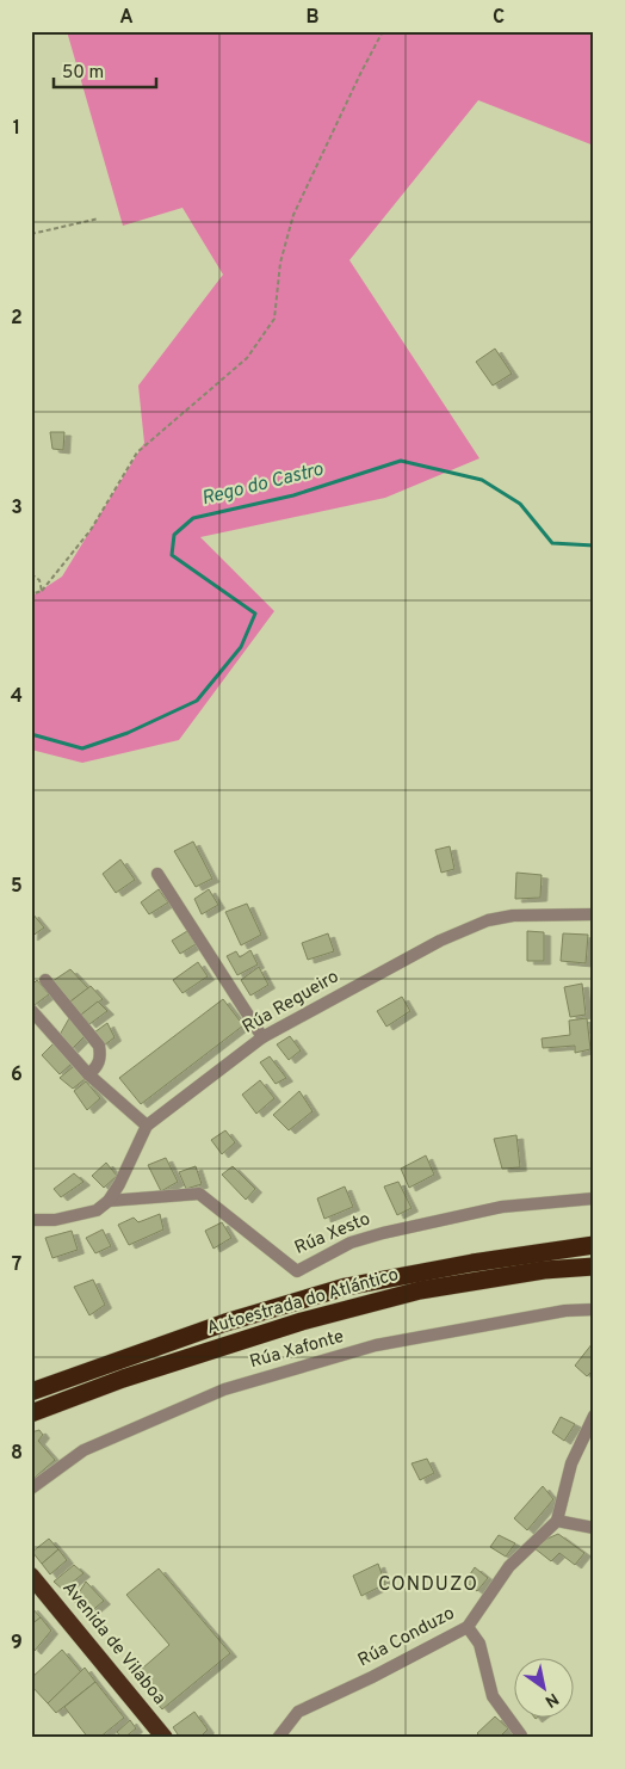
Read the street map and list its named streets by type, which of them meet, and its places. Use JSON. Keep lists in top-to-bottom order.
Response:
{
  "streets": {
    "highway": ["Autoestrada do Atlántico", "Avenida de Vilaboa"],
    "street": [
      "Rúa Regueiro",
      "Rúa Xesto",
      "Rúa Xafonte",
      "Rúa Conduzo"
    ]
  },
  "crossings": [
    ["Rúa Regueiro", "Rúa Xesto"]
  ],
  "districts": ["CONDUZO"],
  "water": ["Rego do Castro"],
  "scale_bar": "50 m",
  "north": "bottom right",
  "grid": {
    "columns": ["A", "B", "C"],
    "rows": [
      "1",
      "2",
      "3",
      "4",
      "5",
      "6",
      "7",
      "8",
      "9"
    ]
  }
}
